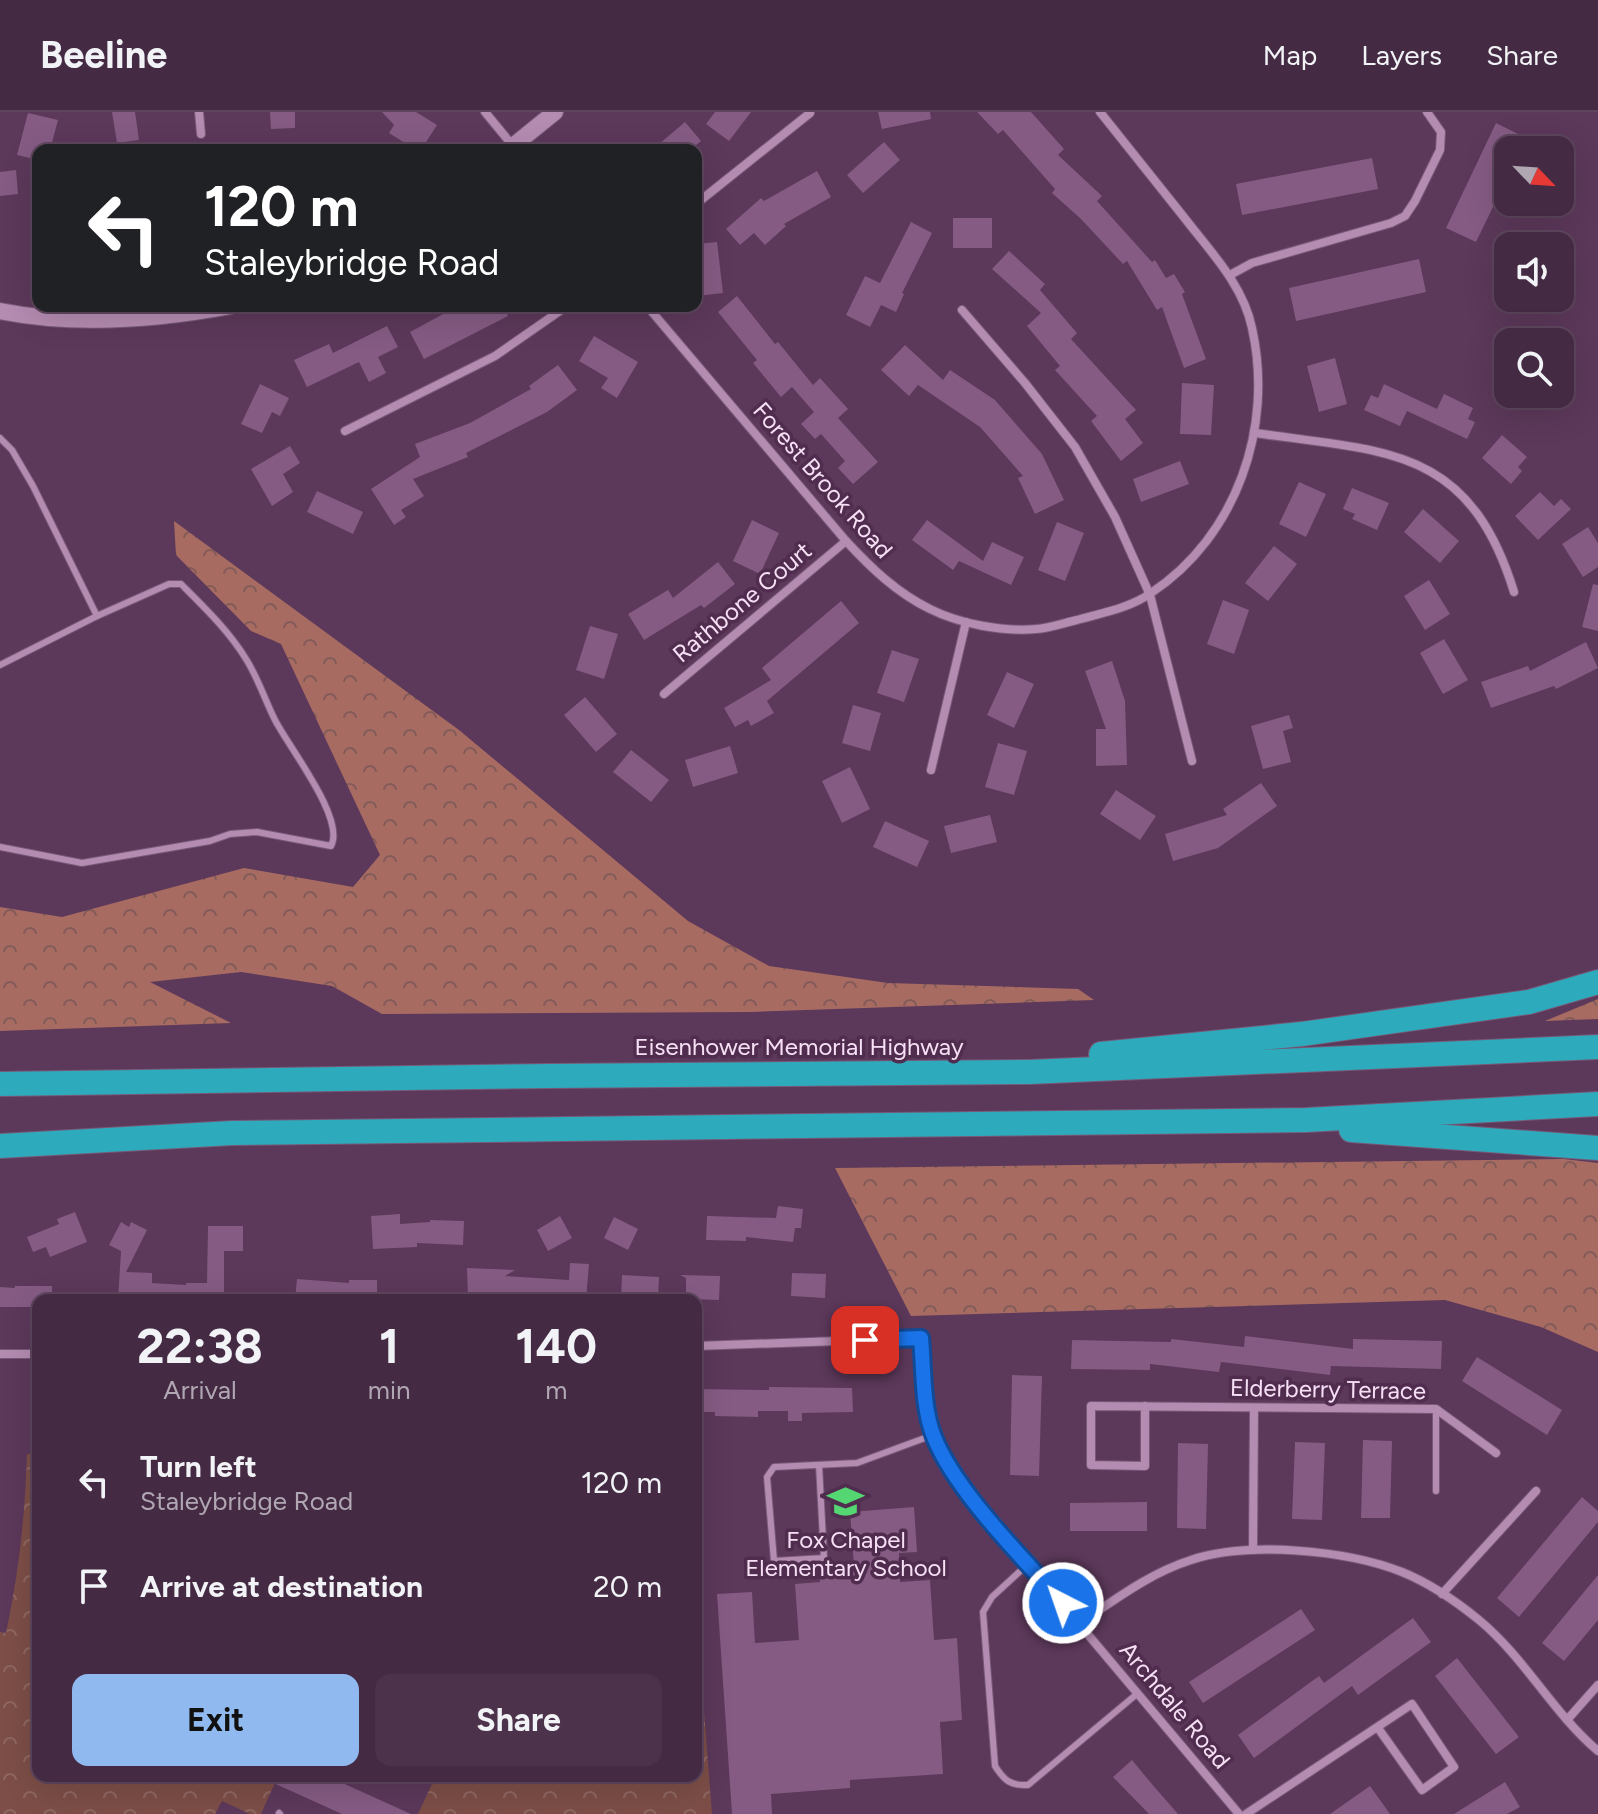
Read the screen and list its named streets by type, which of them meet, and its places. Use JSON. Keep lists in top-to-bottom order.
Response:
{
  "streets": {
    "highway": ["Eisenhower Memorial Highway"],
    "street": [
      "Forest Brook Road",
      "Rathbone Court",
      "Elderberry Terrace",
      "Archdale Road"
    ]
  },
  "crossings": [
    ["Forest Brook Road", "Rathbone Court"]
  ],
  "places": {
    "school or university": ["Fox Chapel Elementary School"]
  },
  "north": "bottom right",
  "page": {
    "header": "Beeline",
    "nav": ["Map", "Layers", "Share"],
    "turn": ["120 m", "Staleybridge Road"],
    "eta": [
      "22:38",
      "Arrival",
      "1",
      "min",
      "140",
      "m"
    ],
    "list": [
      {
        "name": "Turn left",
        "note": "Staleybridge Road",
        "value": "120 m"
      },
      {
        "name": "Arrive at destination",
        "value": "20 m"
      }
    ],
    "buttons": ["Exit", "Share"]
  }
}
